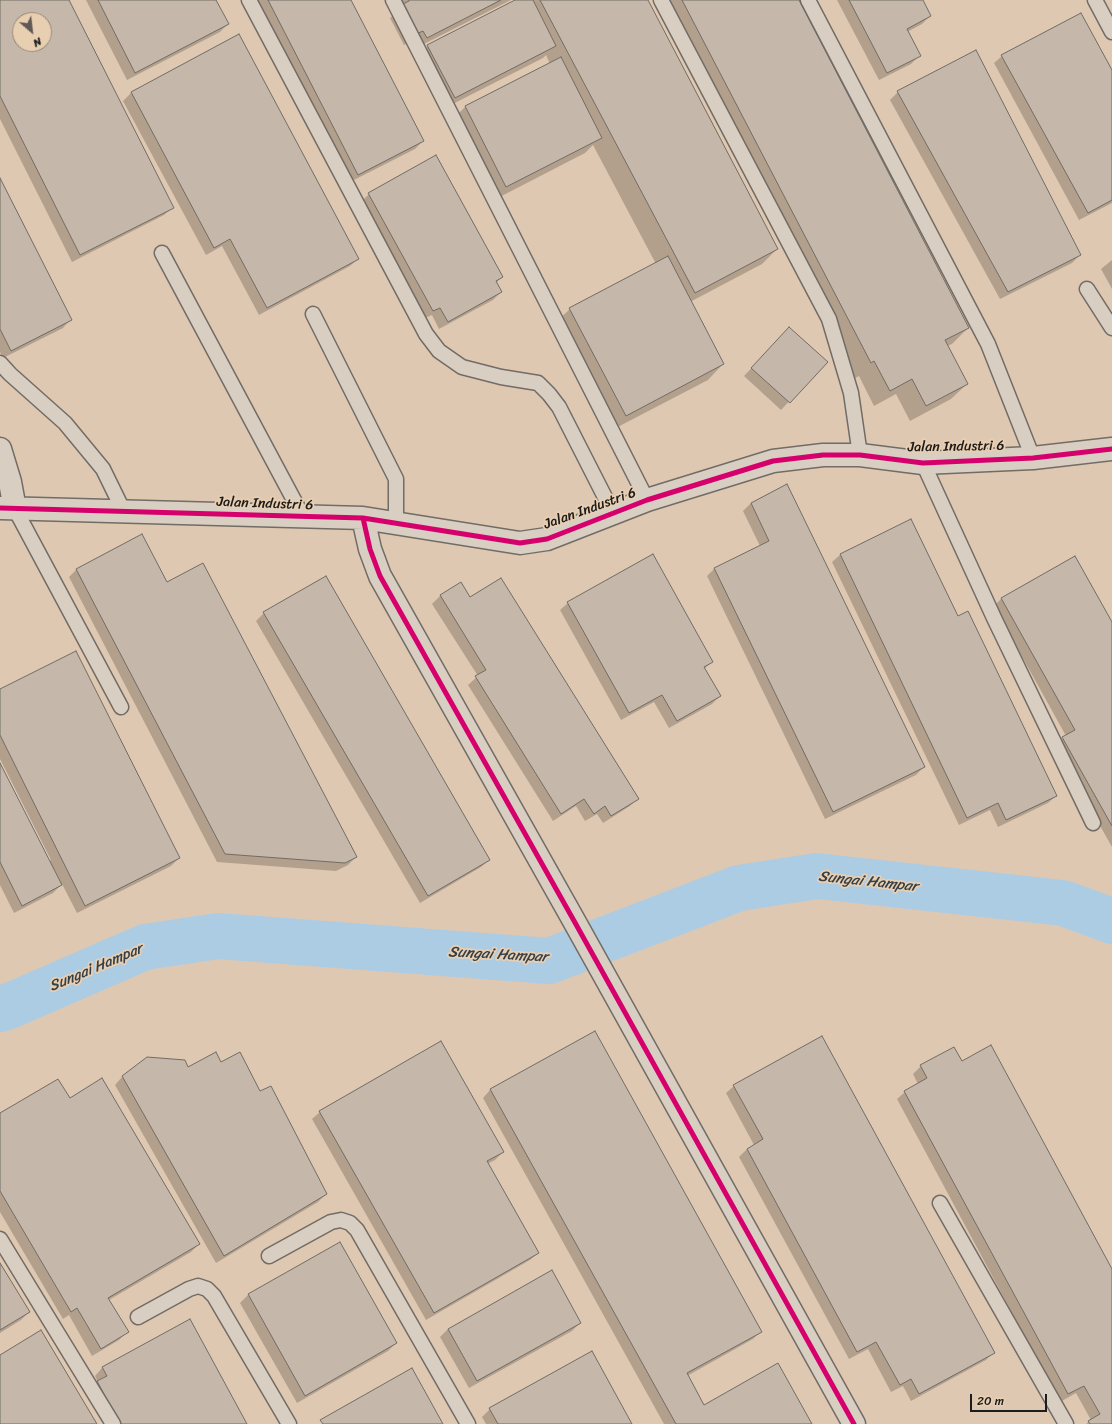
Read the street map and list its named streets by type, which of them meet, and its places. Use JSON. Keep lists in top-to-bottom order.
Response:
{
  "streets": {
    "street": ["Jalan Industri 6"]
  },
  "water": ["Sungai Hampar"],
  "scale_bar": "20 m",
  "north": "bottom right"
}
